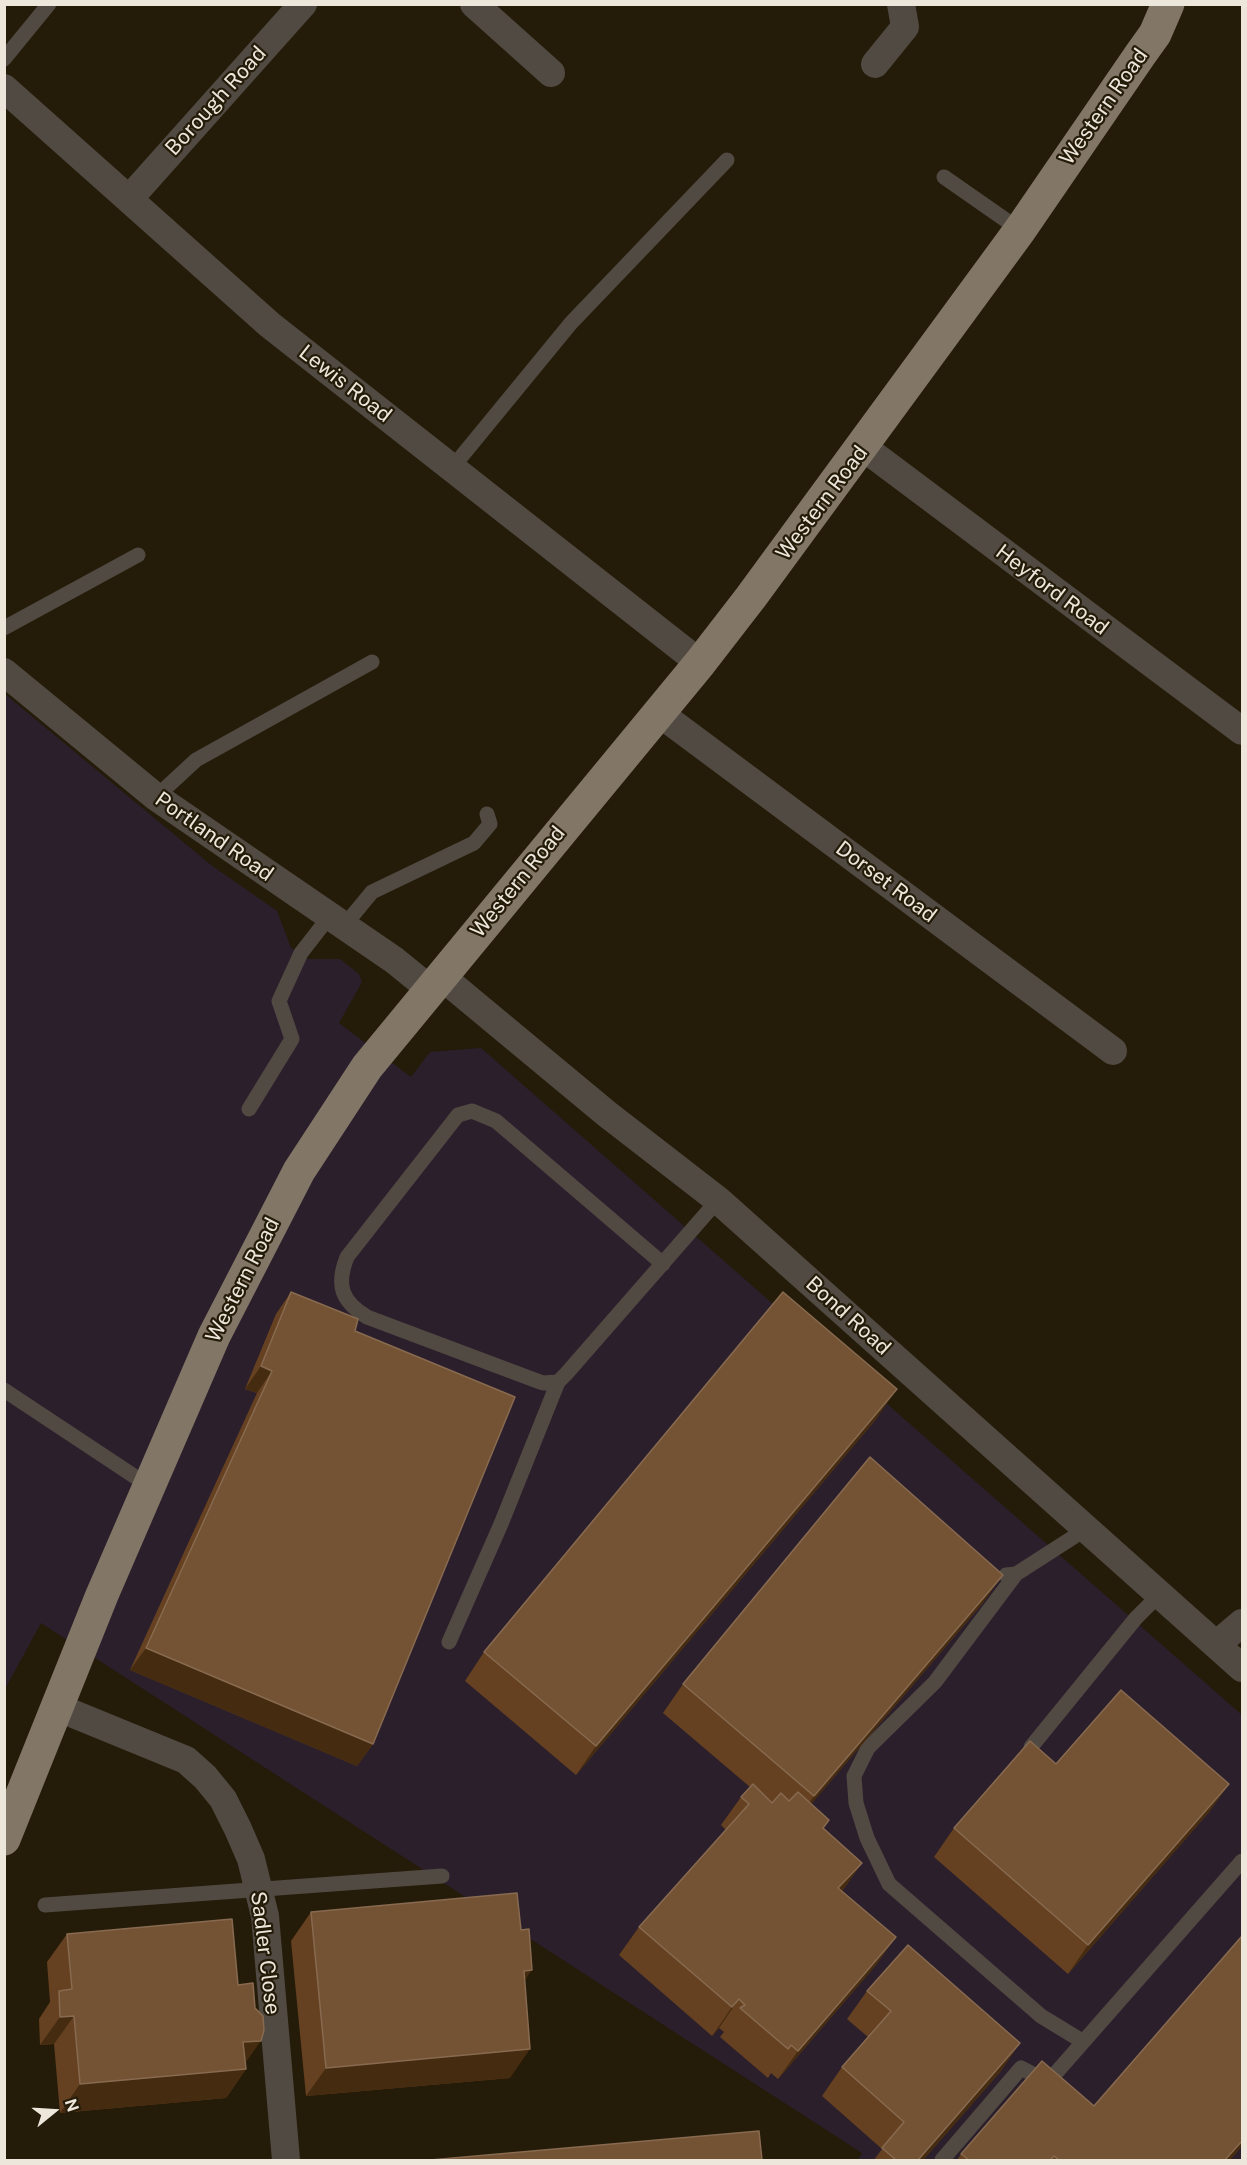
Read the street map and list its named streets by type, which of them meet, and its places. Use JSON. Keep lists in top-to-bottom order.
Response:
{
  "streets": {
    "main road": ["Western Road"],
    "street": [
      "Borough Road",
      "Lewis Road",
      "Heyford Road",
      "Portland Road",
      "Dorset Road",
      "Bond Road",
      "Sadler Close"
    ]
  },
  "crossings": [
    ["Borough Road", "Lewis Road"],
    ["Western Road", "Lewis Road"],
    ["Western Road", "Heyford Road"],
    ["Western Road", "Portland Road"],
    ["Western Road", "Dorset Road"],
    ["Western Road", "Bond Road"],
    ["Western Road", "Sadler Close"],
    ["Portland Road", "Bond Road"]
  ],
  "north": "right"
}
